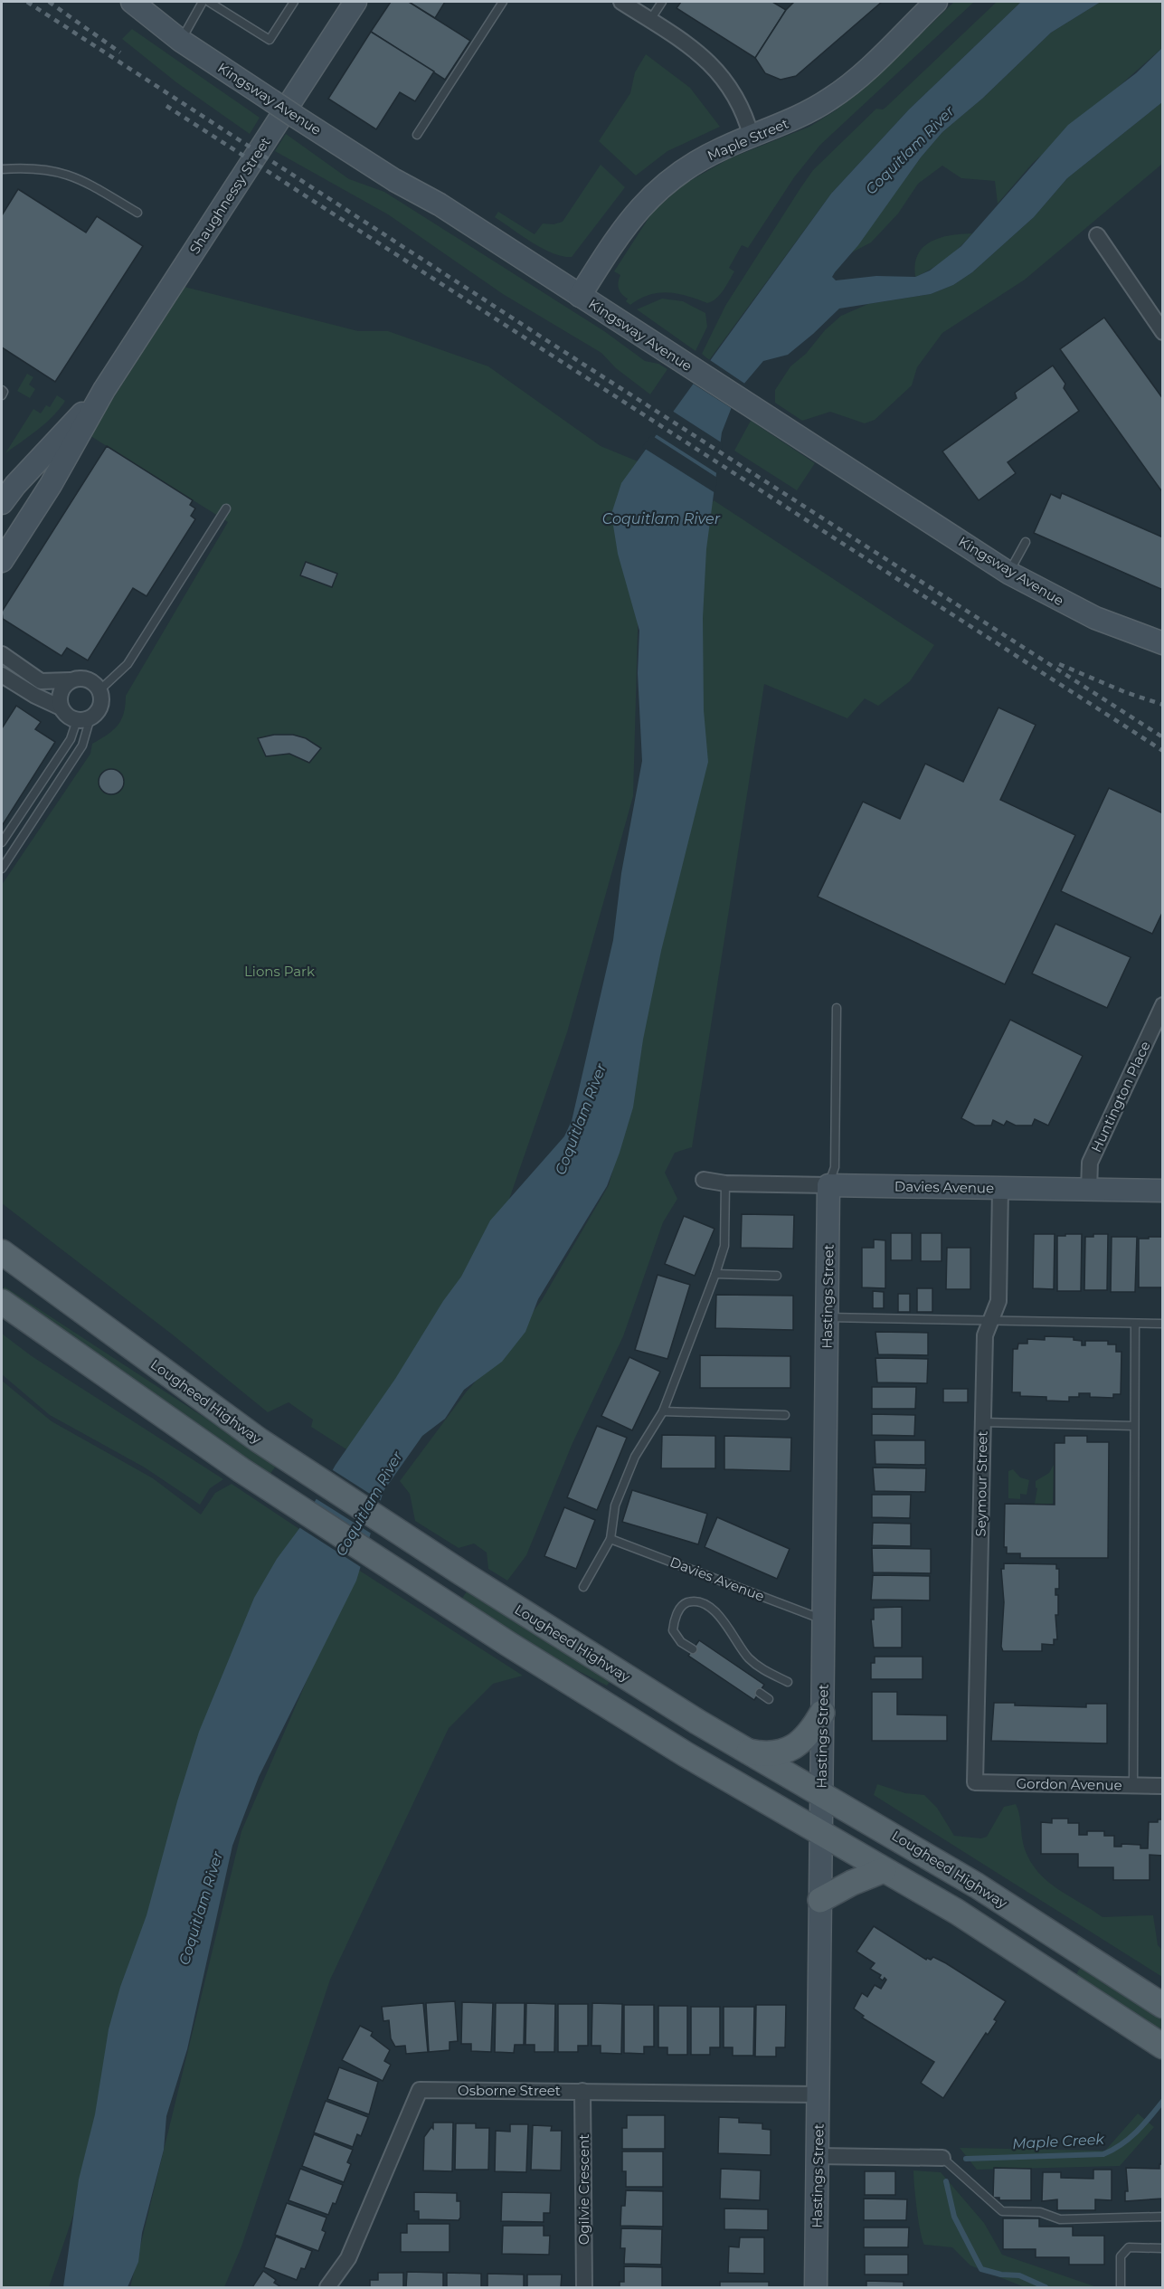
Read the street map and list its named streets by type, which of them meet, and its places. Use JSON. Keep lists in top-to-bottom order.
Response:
{
  "streets": {
    "main road": [
      "Kingsway Avenue",
      "Maple Street",
      "Shaughnessy Street",
      "Davies Avenue",
      "Hastings Street",
      "Lougheed Highway"
    ],
    "street": [
      "Huntington Place",
      "Seymour Street",
      "Gordon Avenue",
      "Osborne Street",
      "Ogilvie Crescent"
    ]
  },
  "crossings": [
    ["Kingsway Avenue", "Maple Street"],
    ["Huntington Place", "Davies Avenue"],
    ["Davies Avenue", "Hastings Street"],
    ["Davies Avenue", "Seymour Street"],
    ["Hastings Street", "Lougheed Highway"],
    ["Hastings Street", "Osborne Street"],
    ["Seymour Street", "Gordon Avenue"],
    ["Osborne Street", "Ogilvie Crescent"]
  ],
  "water": ["Coquitlam River", "Maple Creek"],
  "parks": ["Lions Park"]
}
